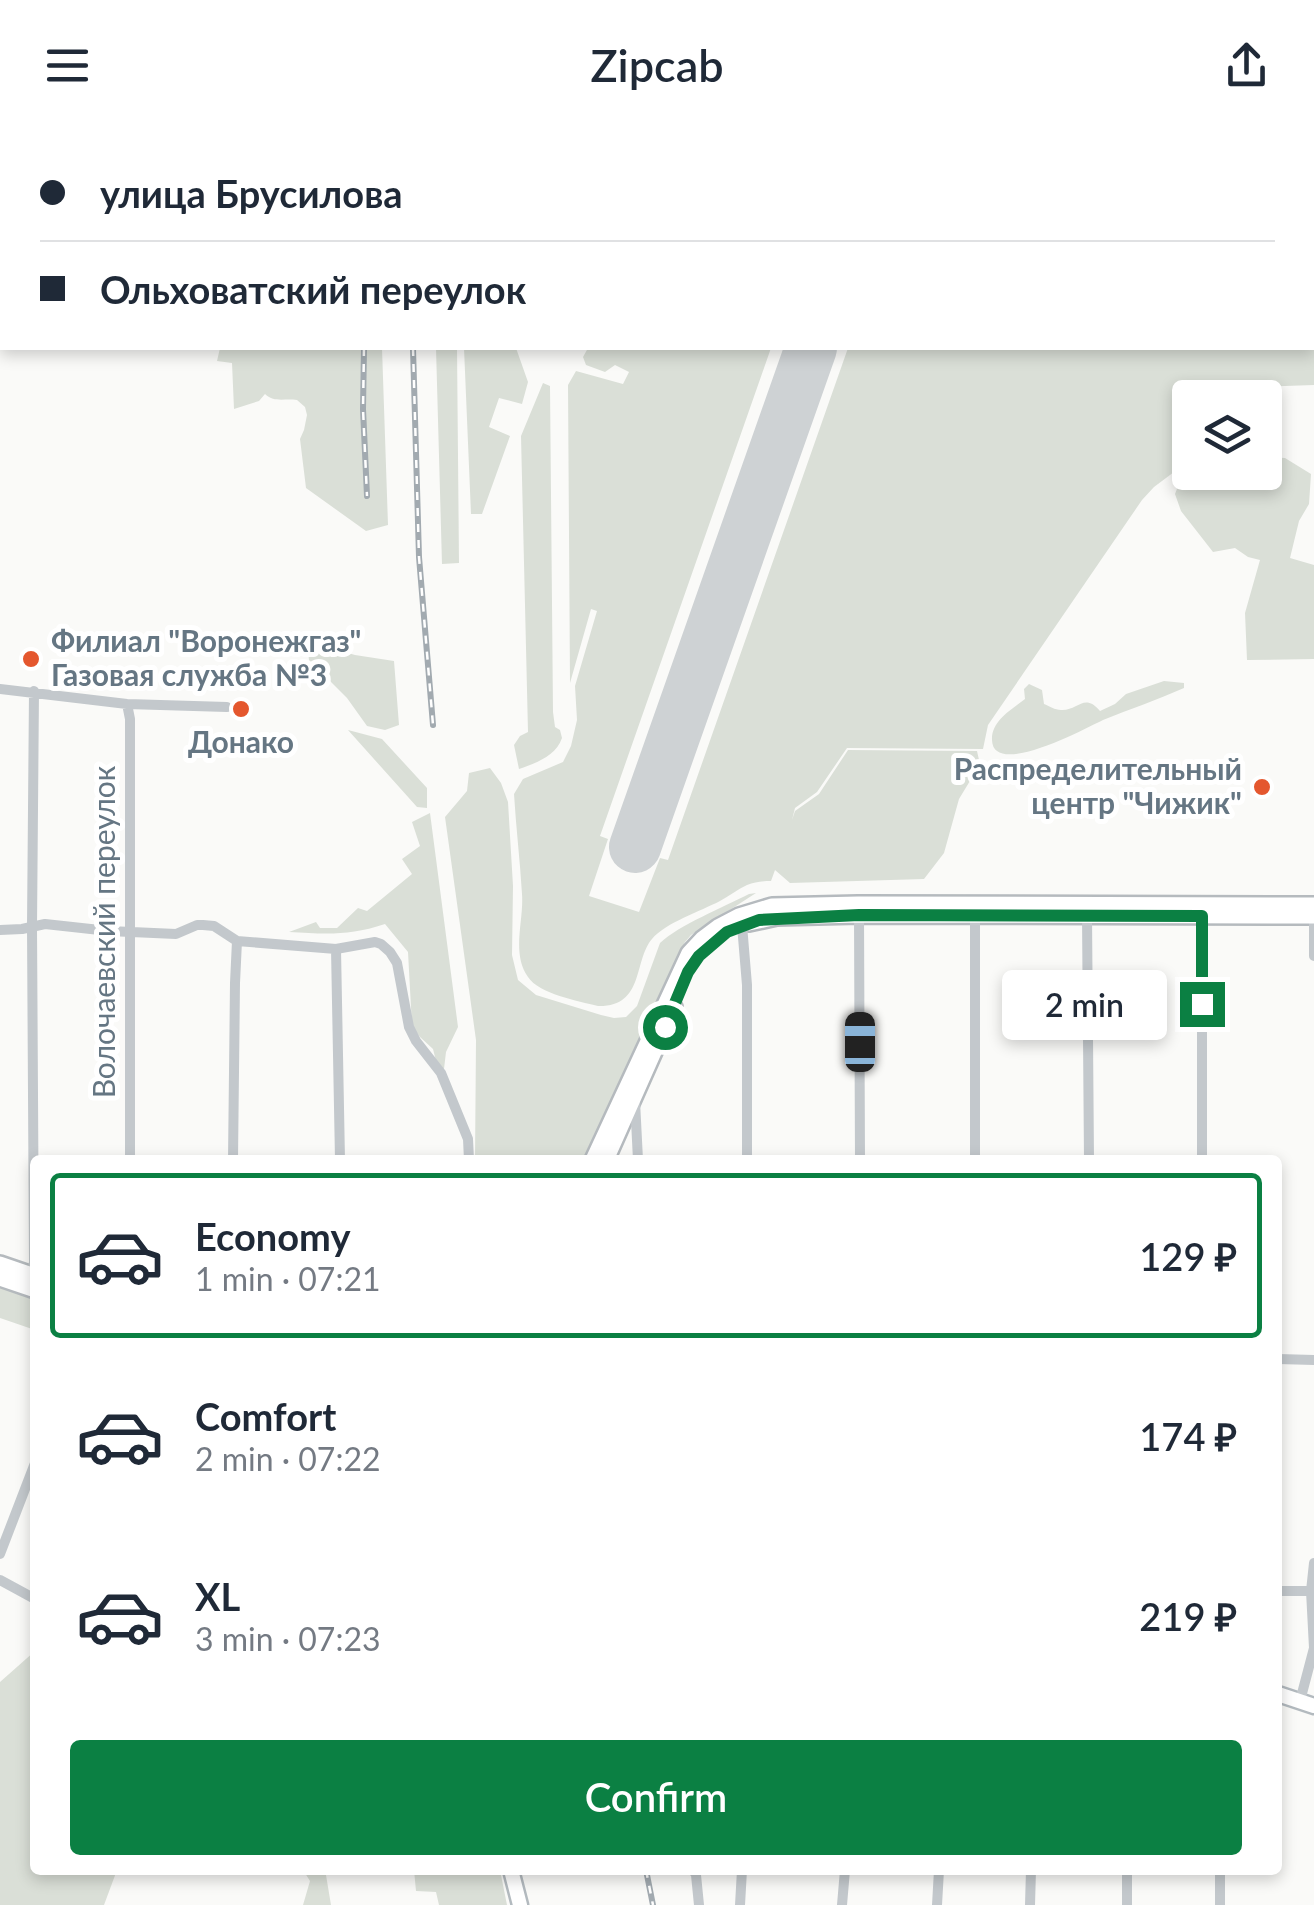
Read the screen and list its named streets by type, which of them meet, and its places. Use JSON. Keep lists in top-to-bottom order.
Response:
{
  "streets": {
    "street": ["Волочаевский переулок"]
  },
  "places": ["Филиал \"Воронежгаз\" Газовая служба №3", "Донако", "Распределительный центр \"Чижик\""],
  "page": {
    "header": "Zipcab",
    "banner": ["улица Брусилова", "Ольховатский переулок"],
    "bubble": "2 min",
    "list": [
      {
        "name": "Economy",
        "note": "1 min · 07:21",
        "value": "129 ₽"
      },
      {
        "name": "Comfort",
        "note": "2 min · 07:22",
        "value": "174 ₽"
      },
      {
        "name": "XL",
        "note": "3 min · 07:23",
        "value": "219 ₽"
      }
    ],
    "buttons": "Confirm"
  }
}
